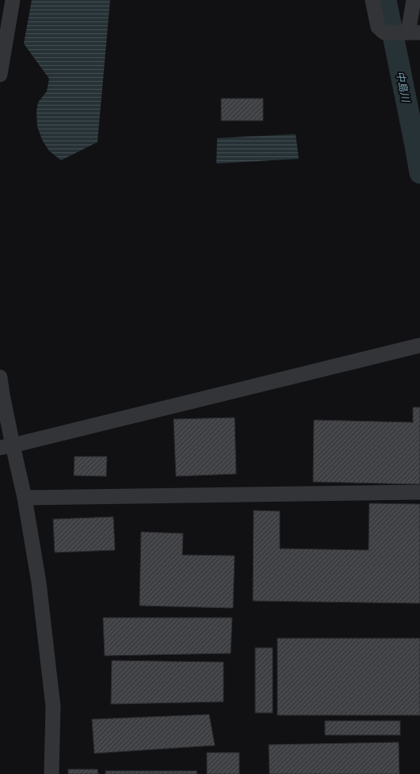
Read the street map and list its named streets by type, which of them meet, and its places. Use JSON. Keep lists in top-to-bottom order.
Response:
{
  "water": ["中島川"]
}
